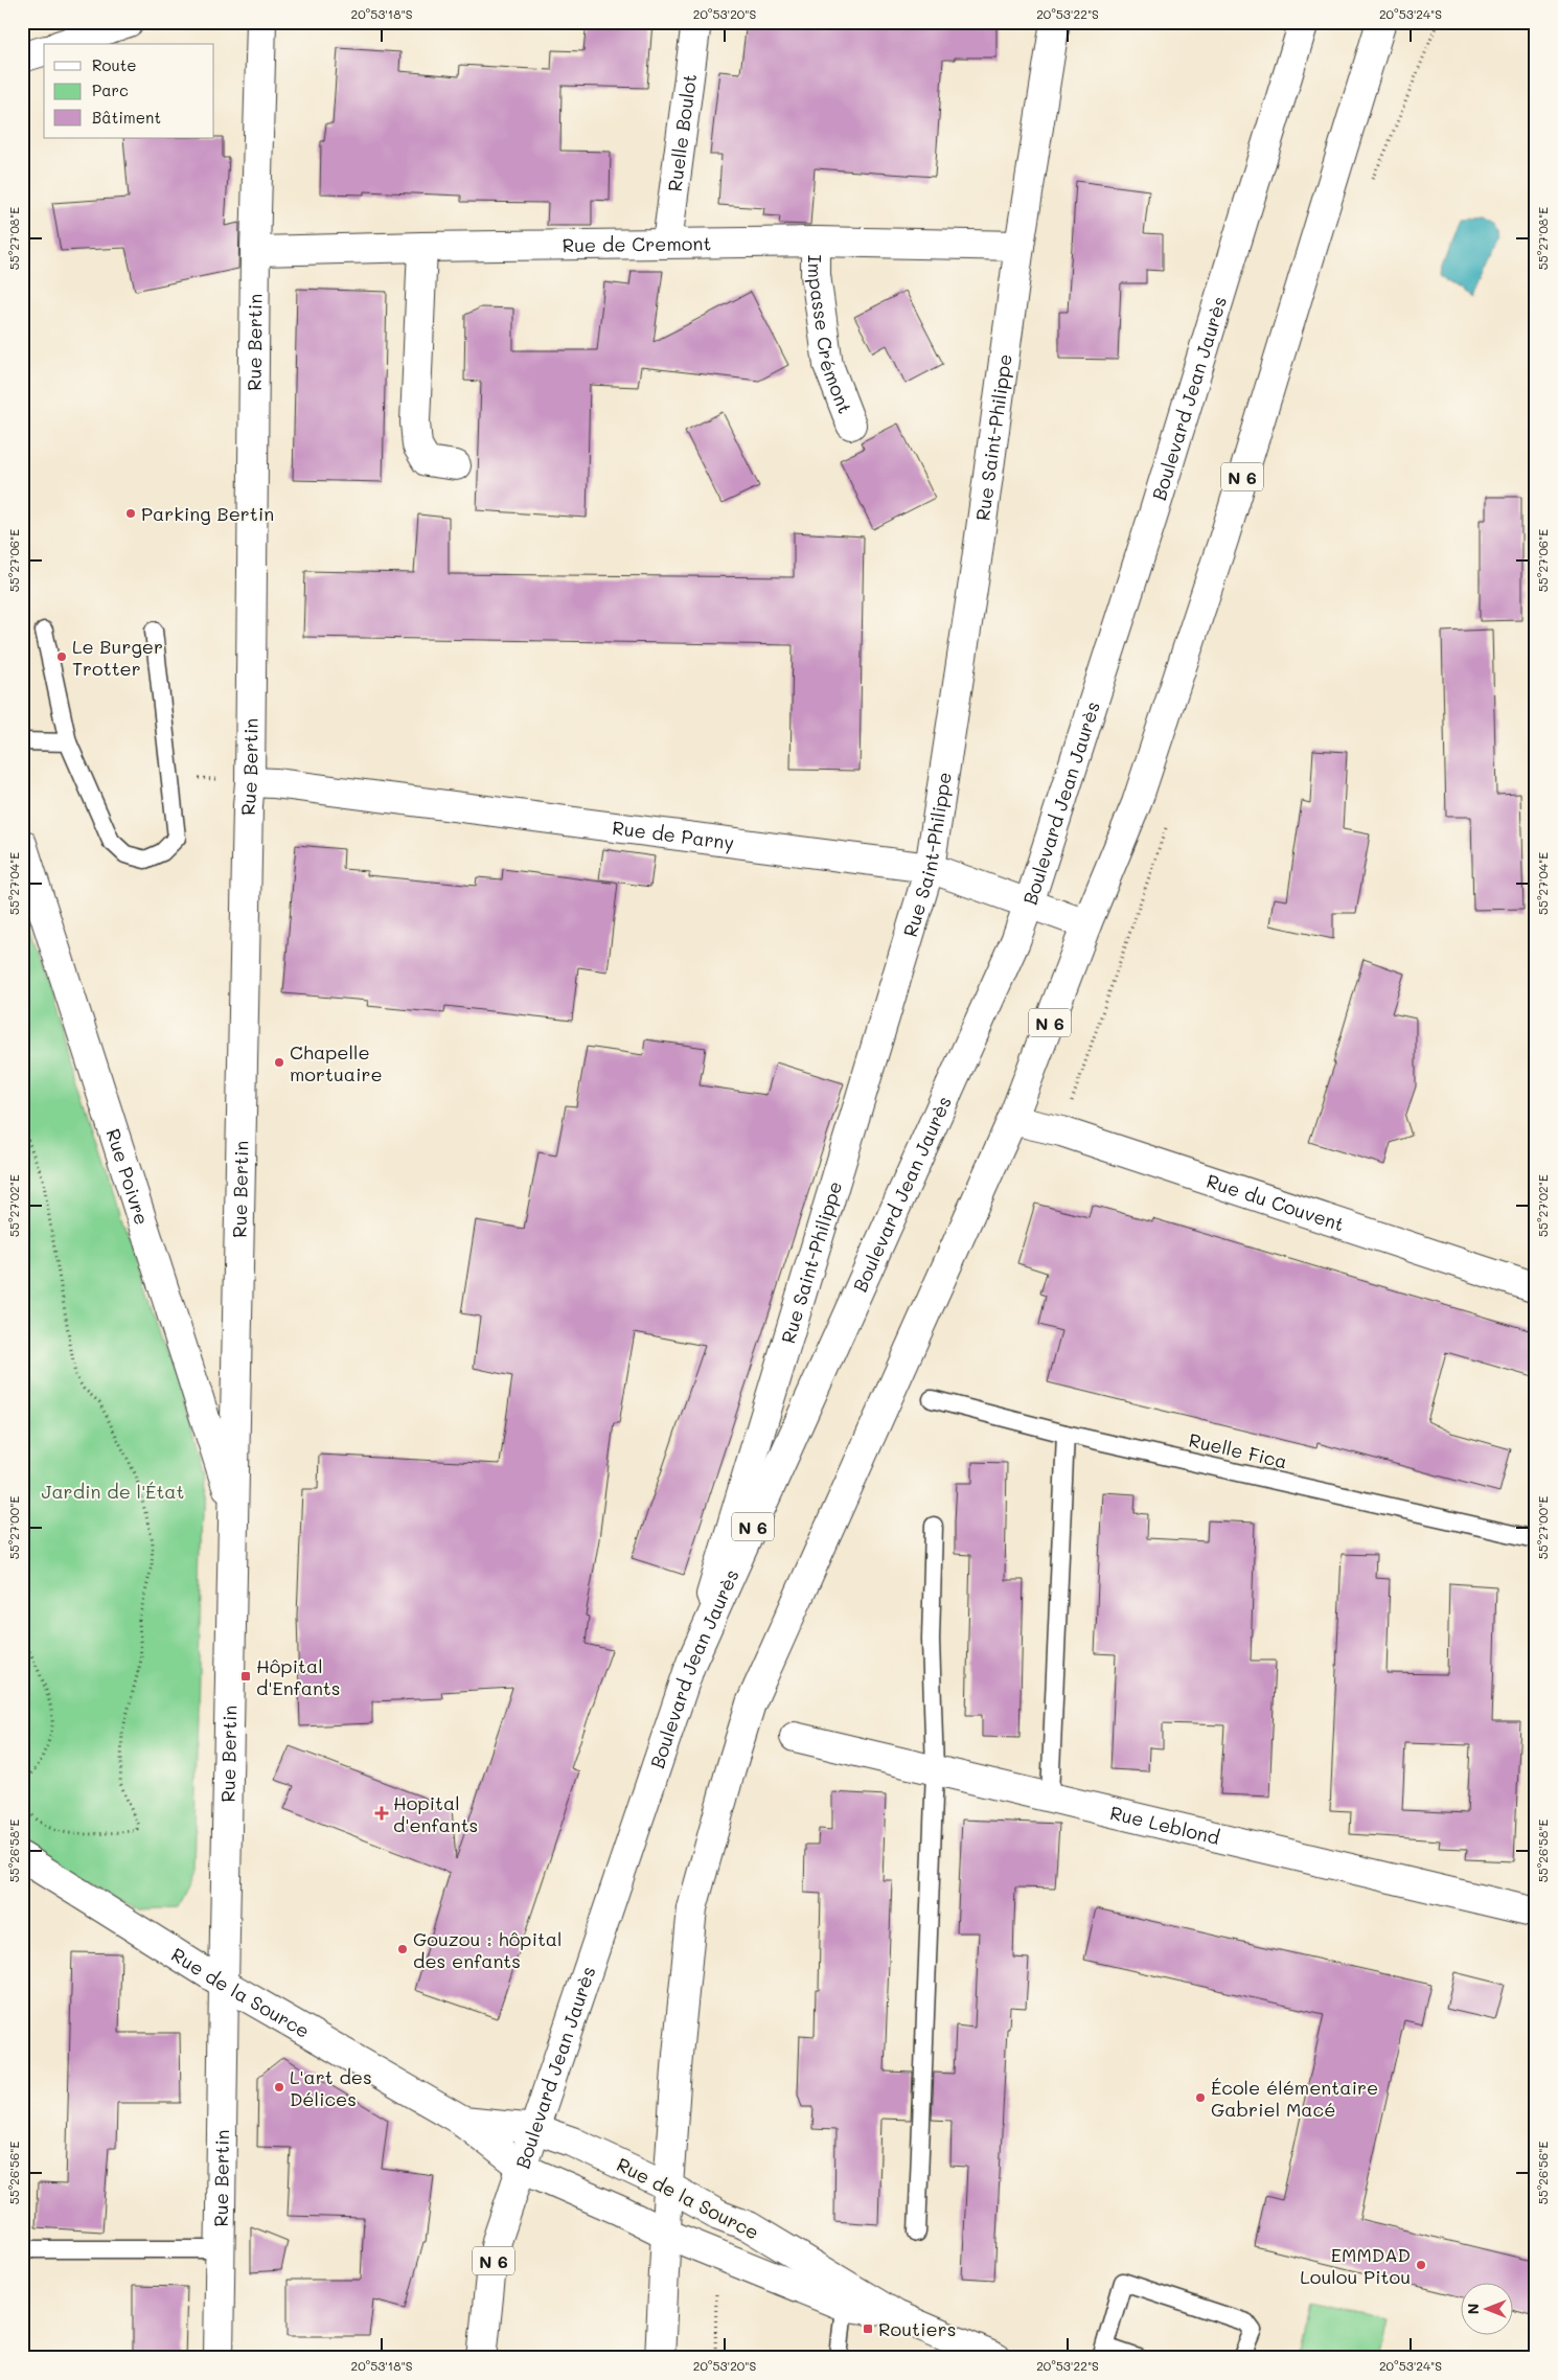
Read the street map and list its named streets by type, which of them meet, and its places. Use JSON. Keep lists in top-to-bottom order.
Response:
{
  "streets": {
    "street": [
      "Ruelle Boulot",
      "Rue de Cremont",
      "Impasse Crémont",
      "Rue Bertin",
      "Boulevard Jean Jaurès",
      "Rue Saint-Philippe",
      "N 6",
      "Rue de Parny",
      "Rue Poivre",
      "Rue du Couvent",
      "Rue Leblond",
      "Rue de la Source"
    ],
    "lane": ["Ruelle Fica"]
  },
  "crossings": [
    ["Ruelle Boulot", "Rue de Cremont"],
    ["Rue de Cremont", "Impasse Crémont"],
    ["Rue de Cremont", "Rue Bertin"],
    ["Rue de Cremont", "Rue Saint-Philippe"],
    ["Rue Bertin", "Rue de Parny"],
    ["Rue Bertin", "Rue Poivre"],
    ["Rue Bertin", "Rue de la Source"],
    ["Boulevard Jean Jaurès", "Rue Saint-Philippe"],
    ["Boulevard Jean Jaurès", "Rue de Parny"],
    ["Boulevard Jean Jaurès", "Rue de la Source"],
    ["Rue Saint-Philippe", "Rue de Parny"],
    ["N 6", "Rue de Parny"],
    ["N 6", "Rue du Couvent"],
    ["N 6", "Rue de la Source"]
  ],
  "parks": ["Jardin de l'État"],
  "places": {
    "other": [
      "Parking Bertin",
      "Le Burger Trotter",
      "Chapelle mortuaire",
      "Gouzou : hôpital des enfants",
      "L'art des Délices",
      "École élémentaire Gabriel Macé",
      "EMMDAD Loulou Pitou"
    ],
    "transit": ["Hôpital d'Enfants", "Routiers"],
    "health": ["Hopital d'enfants"]
  },
  "legend": ["Route", "Parc", "Bâtiment"],
  "north": "left",
  "coordinates": [
    "20°53'18\"S",
    "20°53'20\"S",
    "20°53'22\"S",
    "20°53'24\"S",
    "55°27'08\"E",
    "55°27'06\"E",
    "55°27'04\"E",
    "55°27'02\"E",
    "55°27'00\"E",
    "55°26'58\"E",
    "55°26'56\"E"
  ]
}
